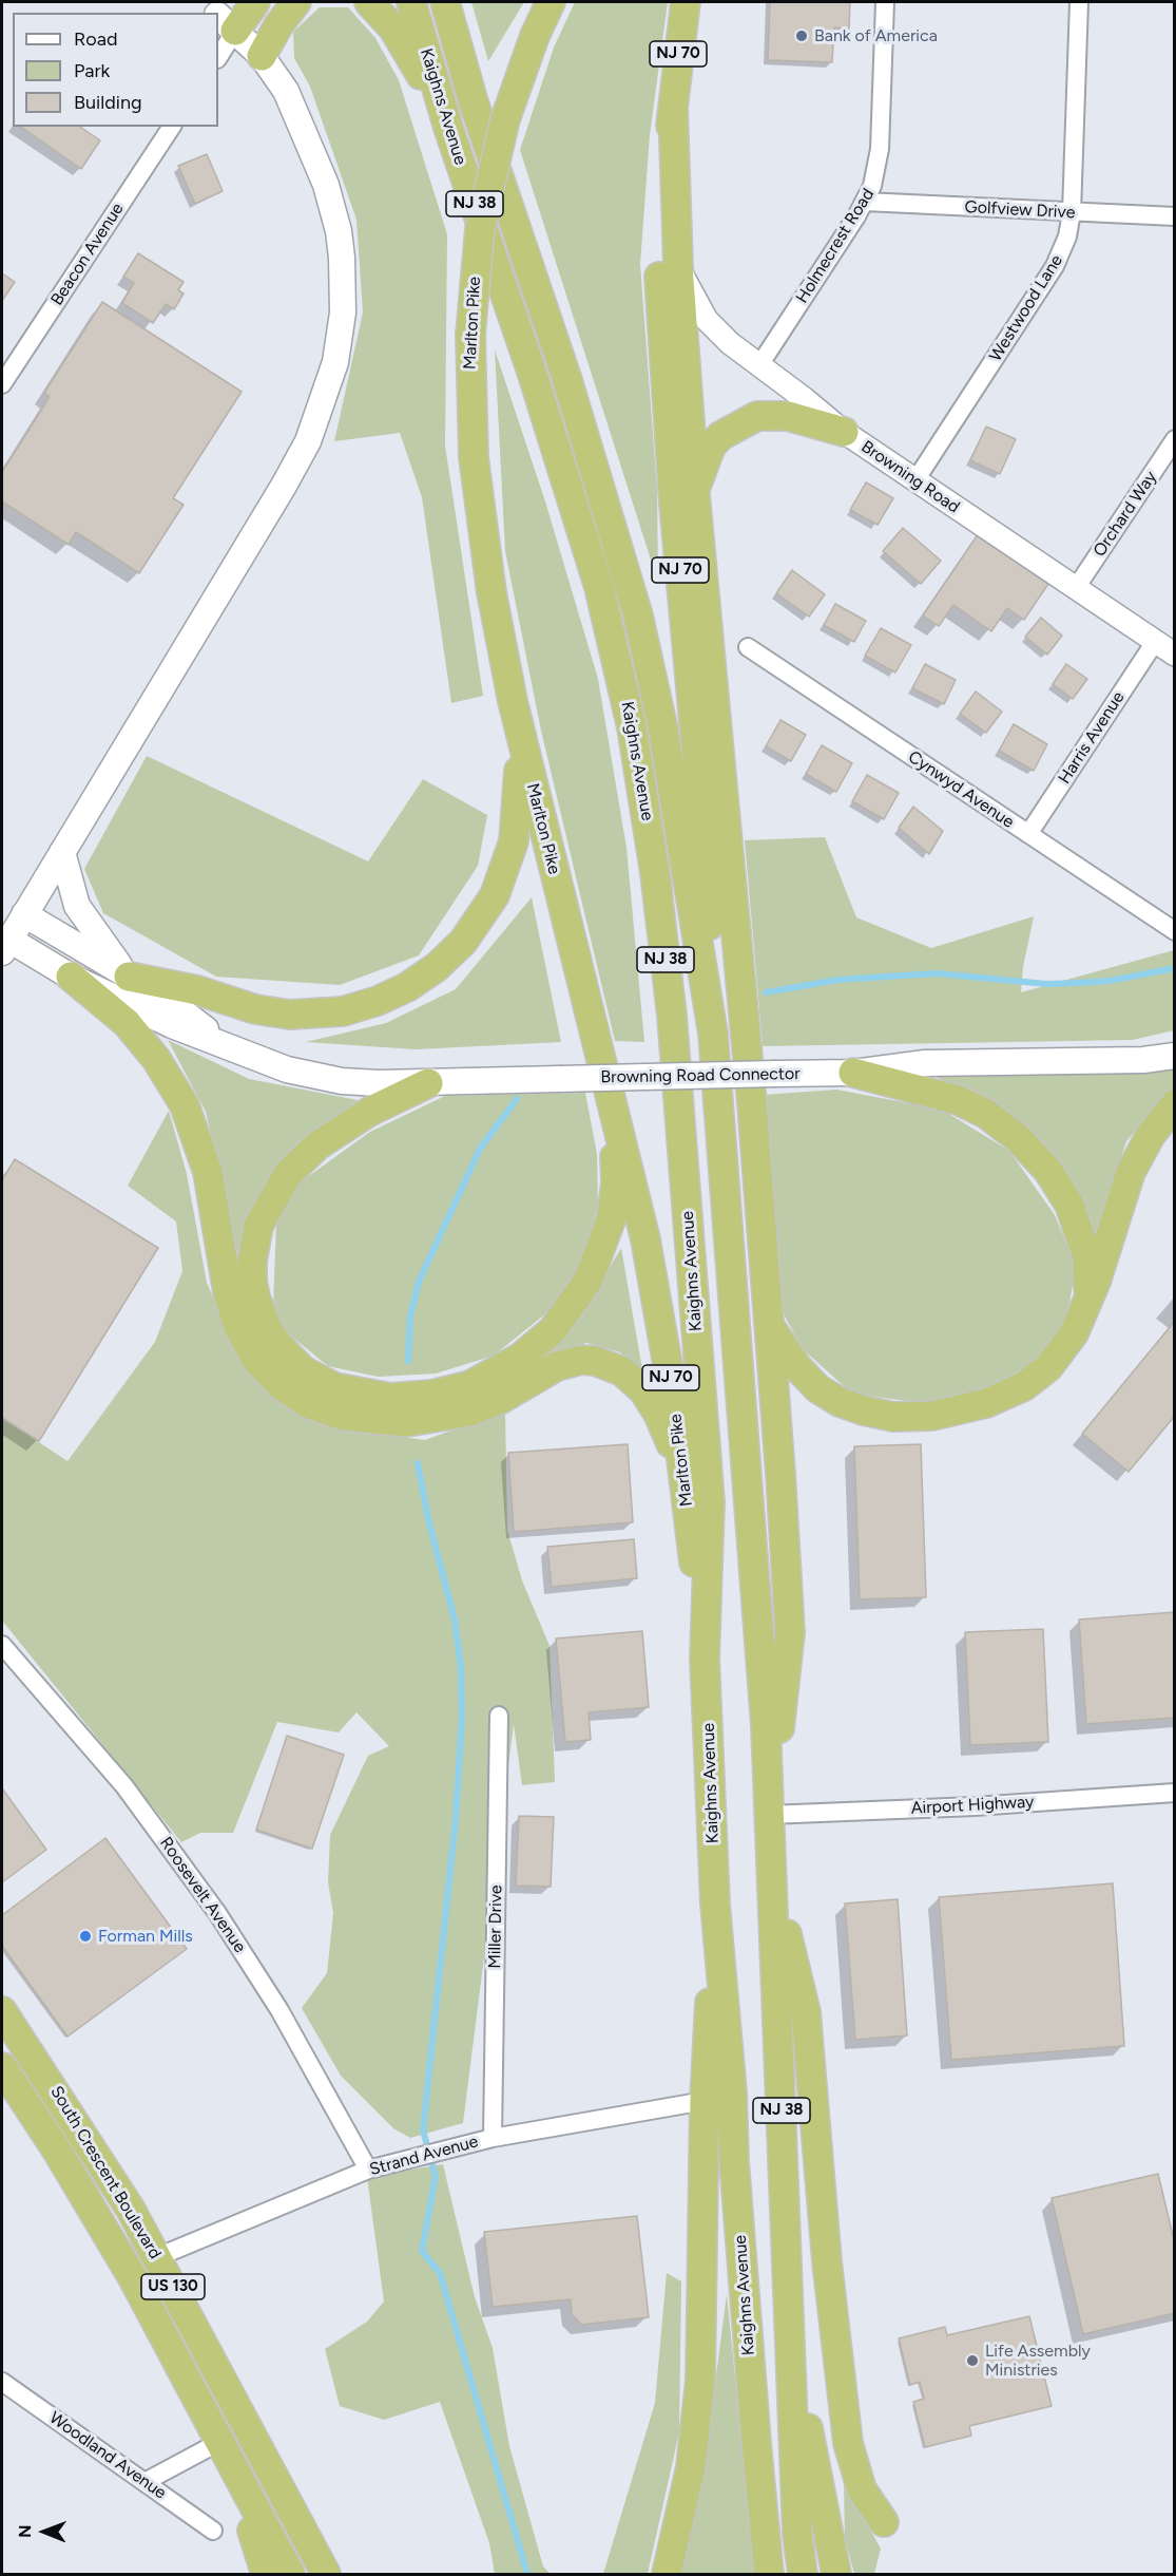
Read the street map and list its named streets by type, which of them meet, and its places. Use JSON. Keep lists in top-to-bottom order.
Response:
{
  "streets": {
    "highway": [
      "NJ 70",
      "Kaighns Avenue",
      "NJ 38",
      "Marlton Pike",
      "South Crescent Boulevard",
      "US 130"
    ],
    "main road": ["Browning Road Connector"],
    "street": [
      "Golfview Drive",
      "Holmecrest Road",
      "Beacon Avenue",
      "Westwood Lane",
      "Browning Road",
      "Orchard Way",
      "Harris Avenue",
      "Cynwyd Avenue",
      "Airport Highway",
      "Roosevelt Avenue",
      "Miller Drive",
      "Strand Avenue",
      "Woodland Avenue"
    ]
  },
  "crossings": [
    ["NJ 70", "Kaighns Avenue"],
    ["Kaighns Avenue", "NJ 38"],
    ["Kaighns Avenue", "Marlton Pike"],
    ["Kaighns Avenue", "Airport Highway"],
    ["Golfview Drive", "Holmecrest Road"],
    ["Golfview Drive", "Westwood Lane"],
    ["Holmecrest Road", "Browning Road"],
    ["Westwood Lane", "Browning Road"],
    ["Browning Road", "Orchard Way"],
    ["Browning Road", "Harris Avenue"],
    ["Harris Avenue", "Cynwyd Avenue"],
    ["Roosevelt Avenue", "Strand Avenue"],
    ["Miller Drive", "Strand Avenue"],
    ["Strand Avenue", "South Crescent Boulevard"]
  ],
  "places": ["Bank of America", "Forman Mills", "Life Assembly Ministries"],
  "legend": ["Road", "Park", "Building"],
  "north": "left"
}
